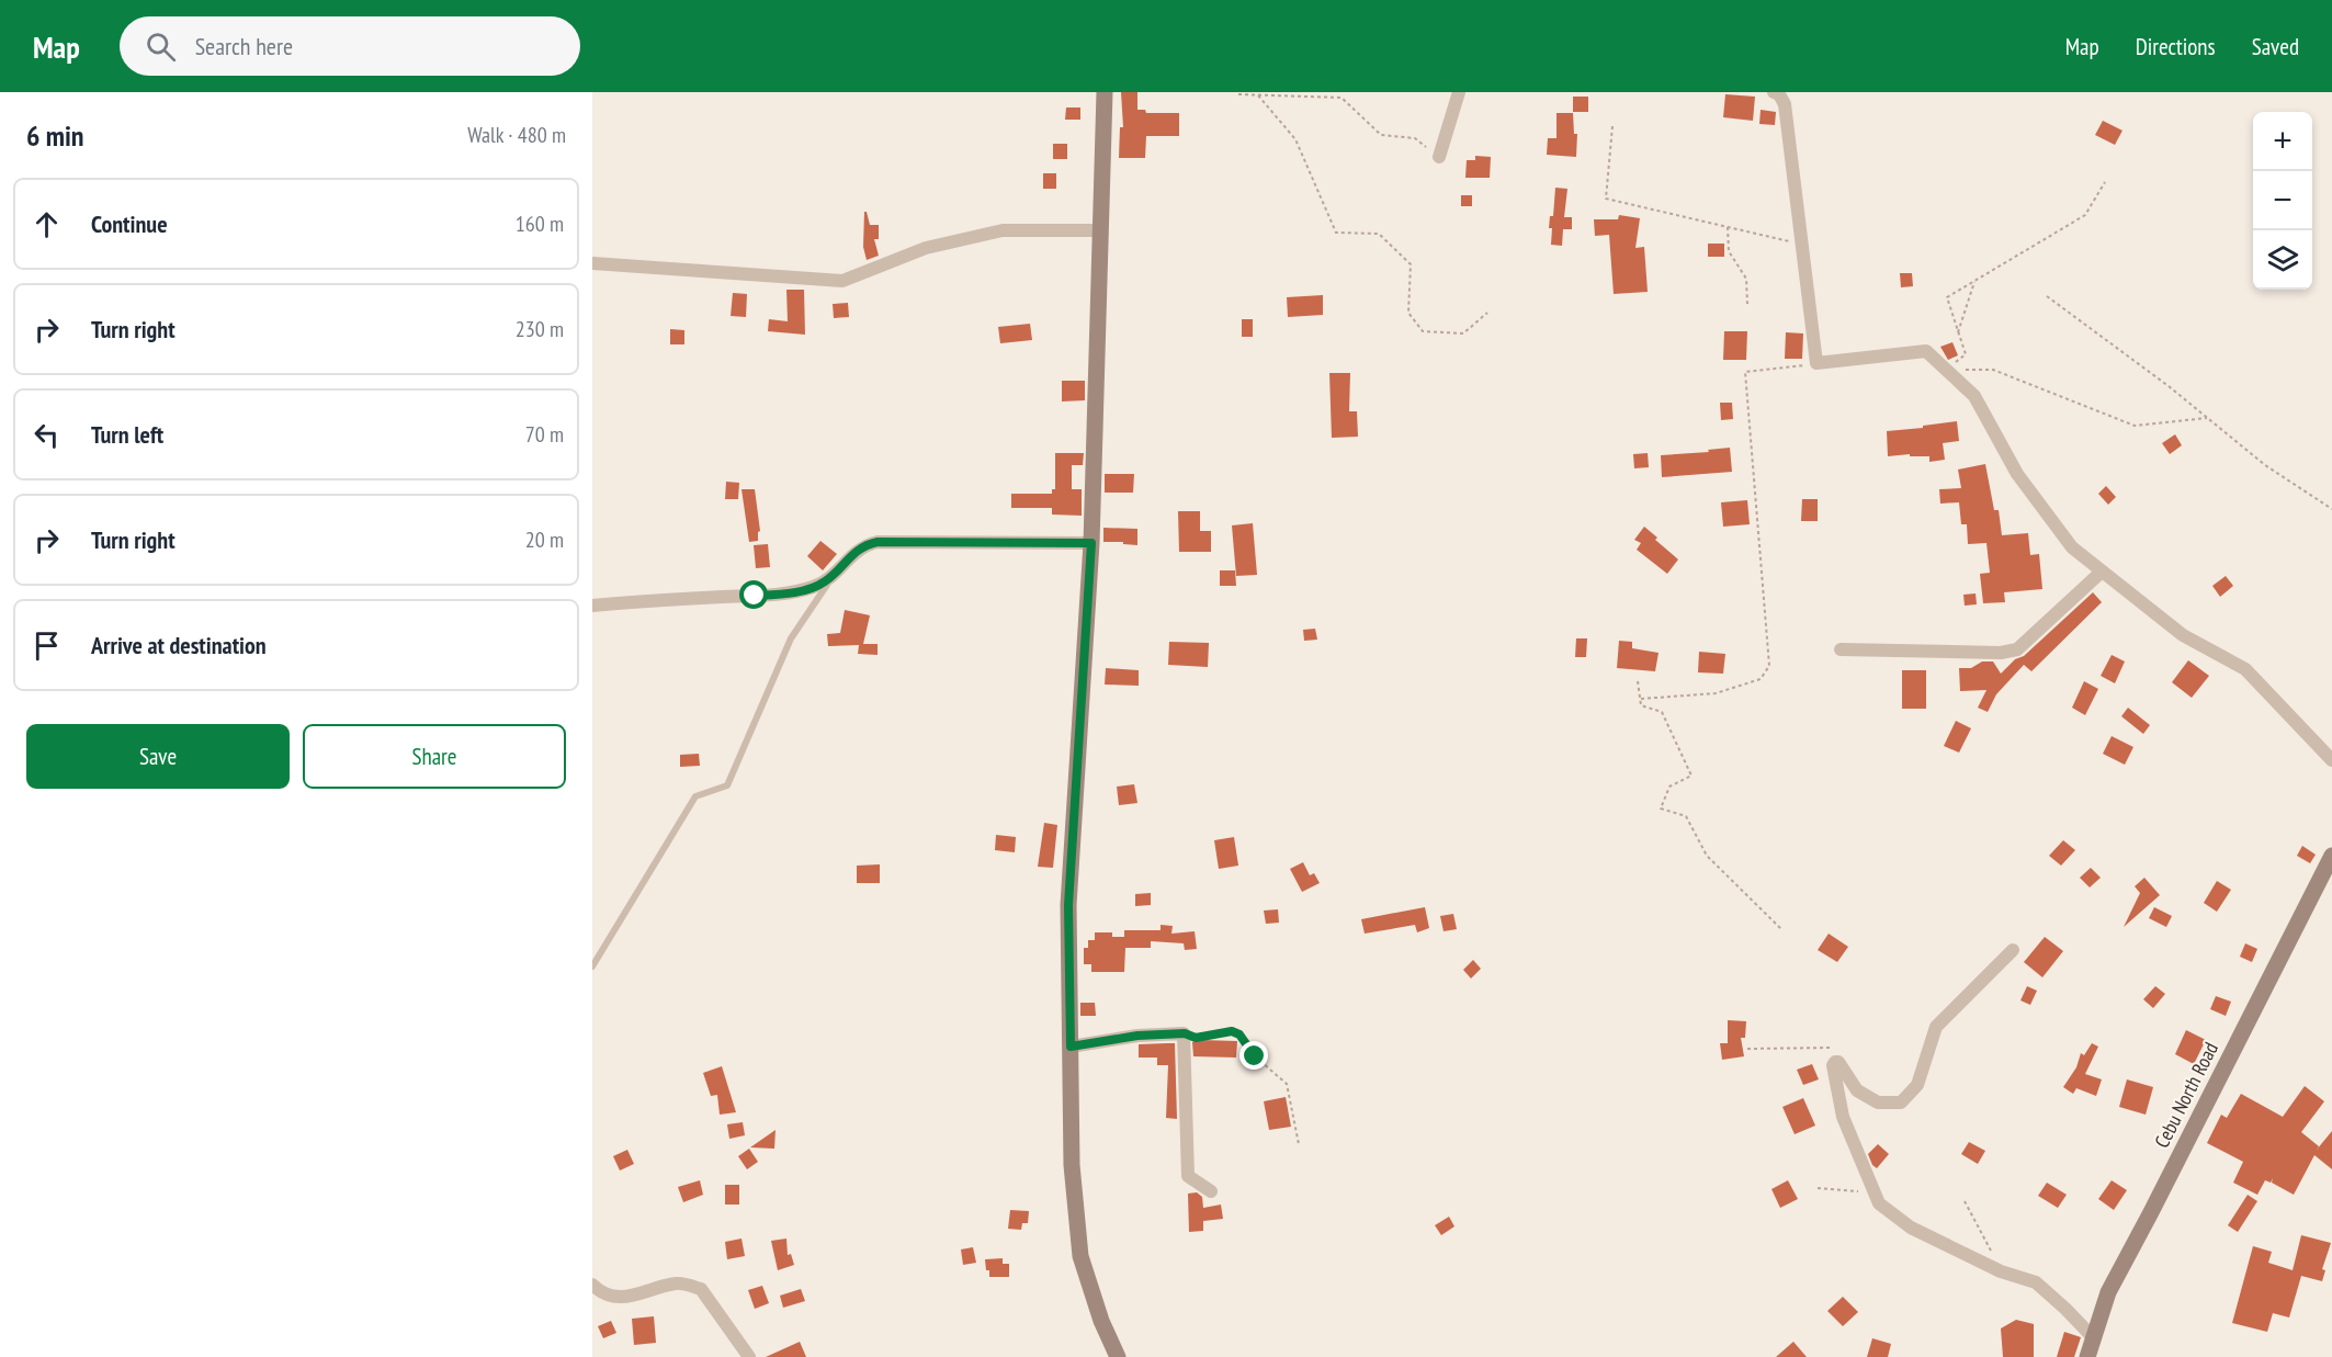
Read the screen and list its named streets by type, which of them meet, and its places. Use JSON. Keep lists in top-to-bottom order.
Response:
{
  "streets": {
    "street": ["Cebu North Road"]
  },
  "page": {
    "header": "Map",
    "search": "Search here",
    "nav": ["Map", "Directions", "Saved"],
    "heading": ["6 min", "Walk · 480 m"],
    "map_buttons": ["+", "−"],
    "list": [
      ["Continue", "160 m"],
      ["Turn right", "230 m"],
      ["Turn left", "70 m"],
      ["Turn right", "20 m"],
      "Arrive at destination"
    ],
    "buttons": ["Save", "Share"]
  }
}
